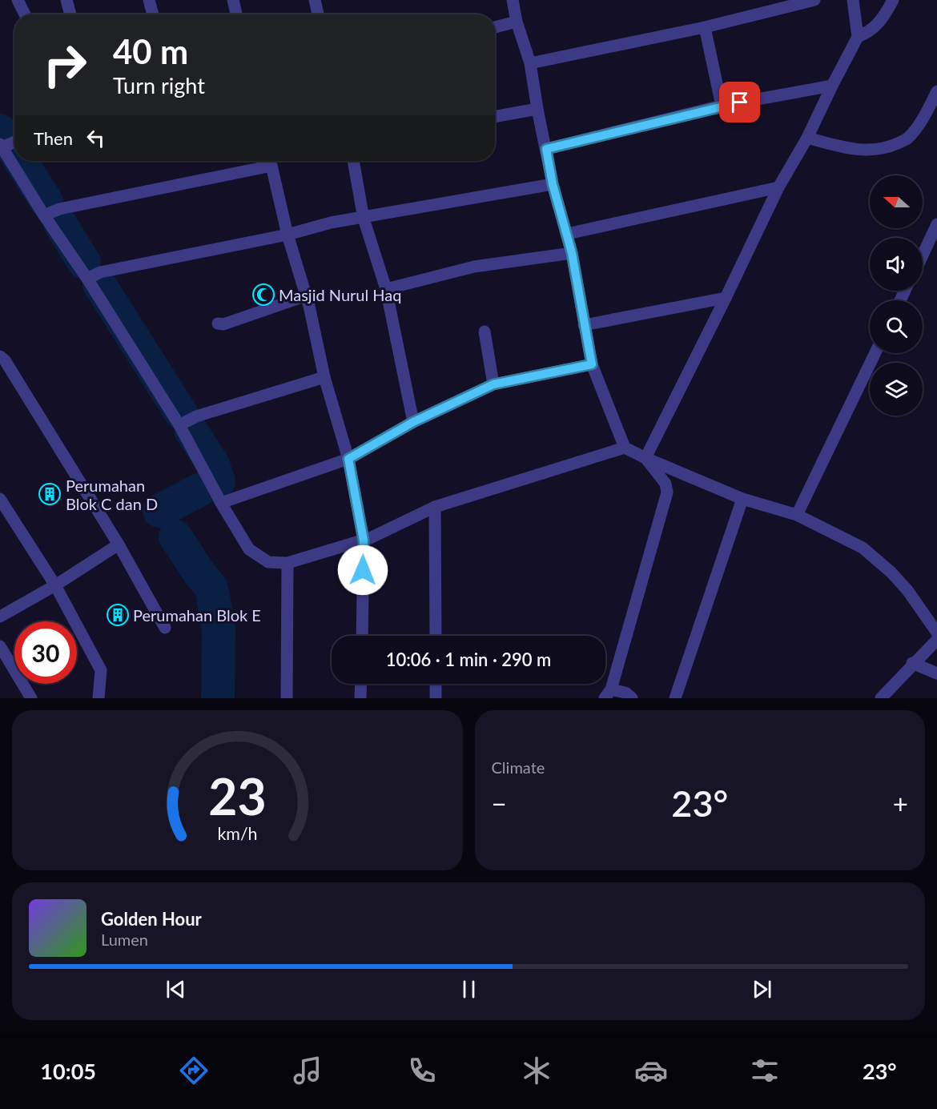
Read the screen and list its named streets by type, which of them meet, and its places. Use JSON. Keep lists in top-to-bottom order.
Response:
{
  "places": {
    "mosque": ["Masjid Nurul Haq"],
    "building": ["Perumahan Blok C dan D", "Perumahan Blok E"]
  },
  "north": "left",
  "page": {
    "turn": ["40 m", "Turn right"],
    "then": "Then",
    "limit": "30",
    "trip": "10:06 · 1 min · 290 m",
    "tile": "Climate",
    "heat": ["−", "23°", "+"],
    "song": ["Golden Hour", "Lumen"],
    "tabs": ["10:05", "23°"],
    "gauge": ["23", "km/h"]
  }
}
